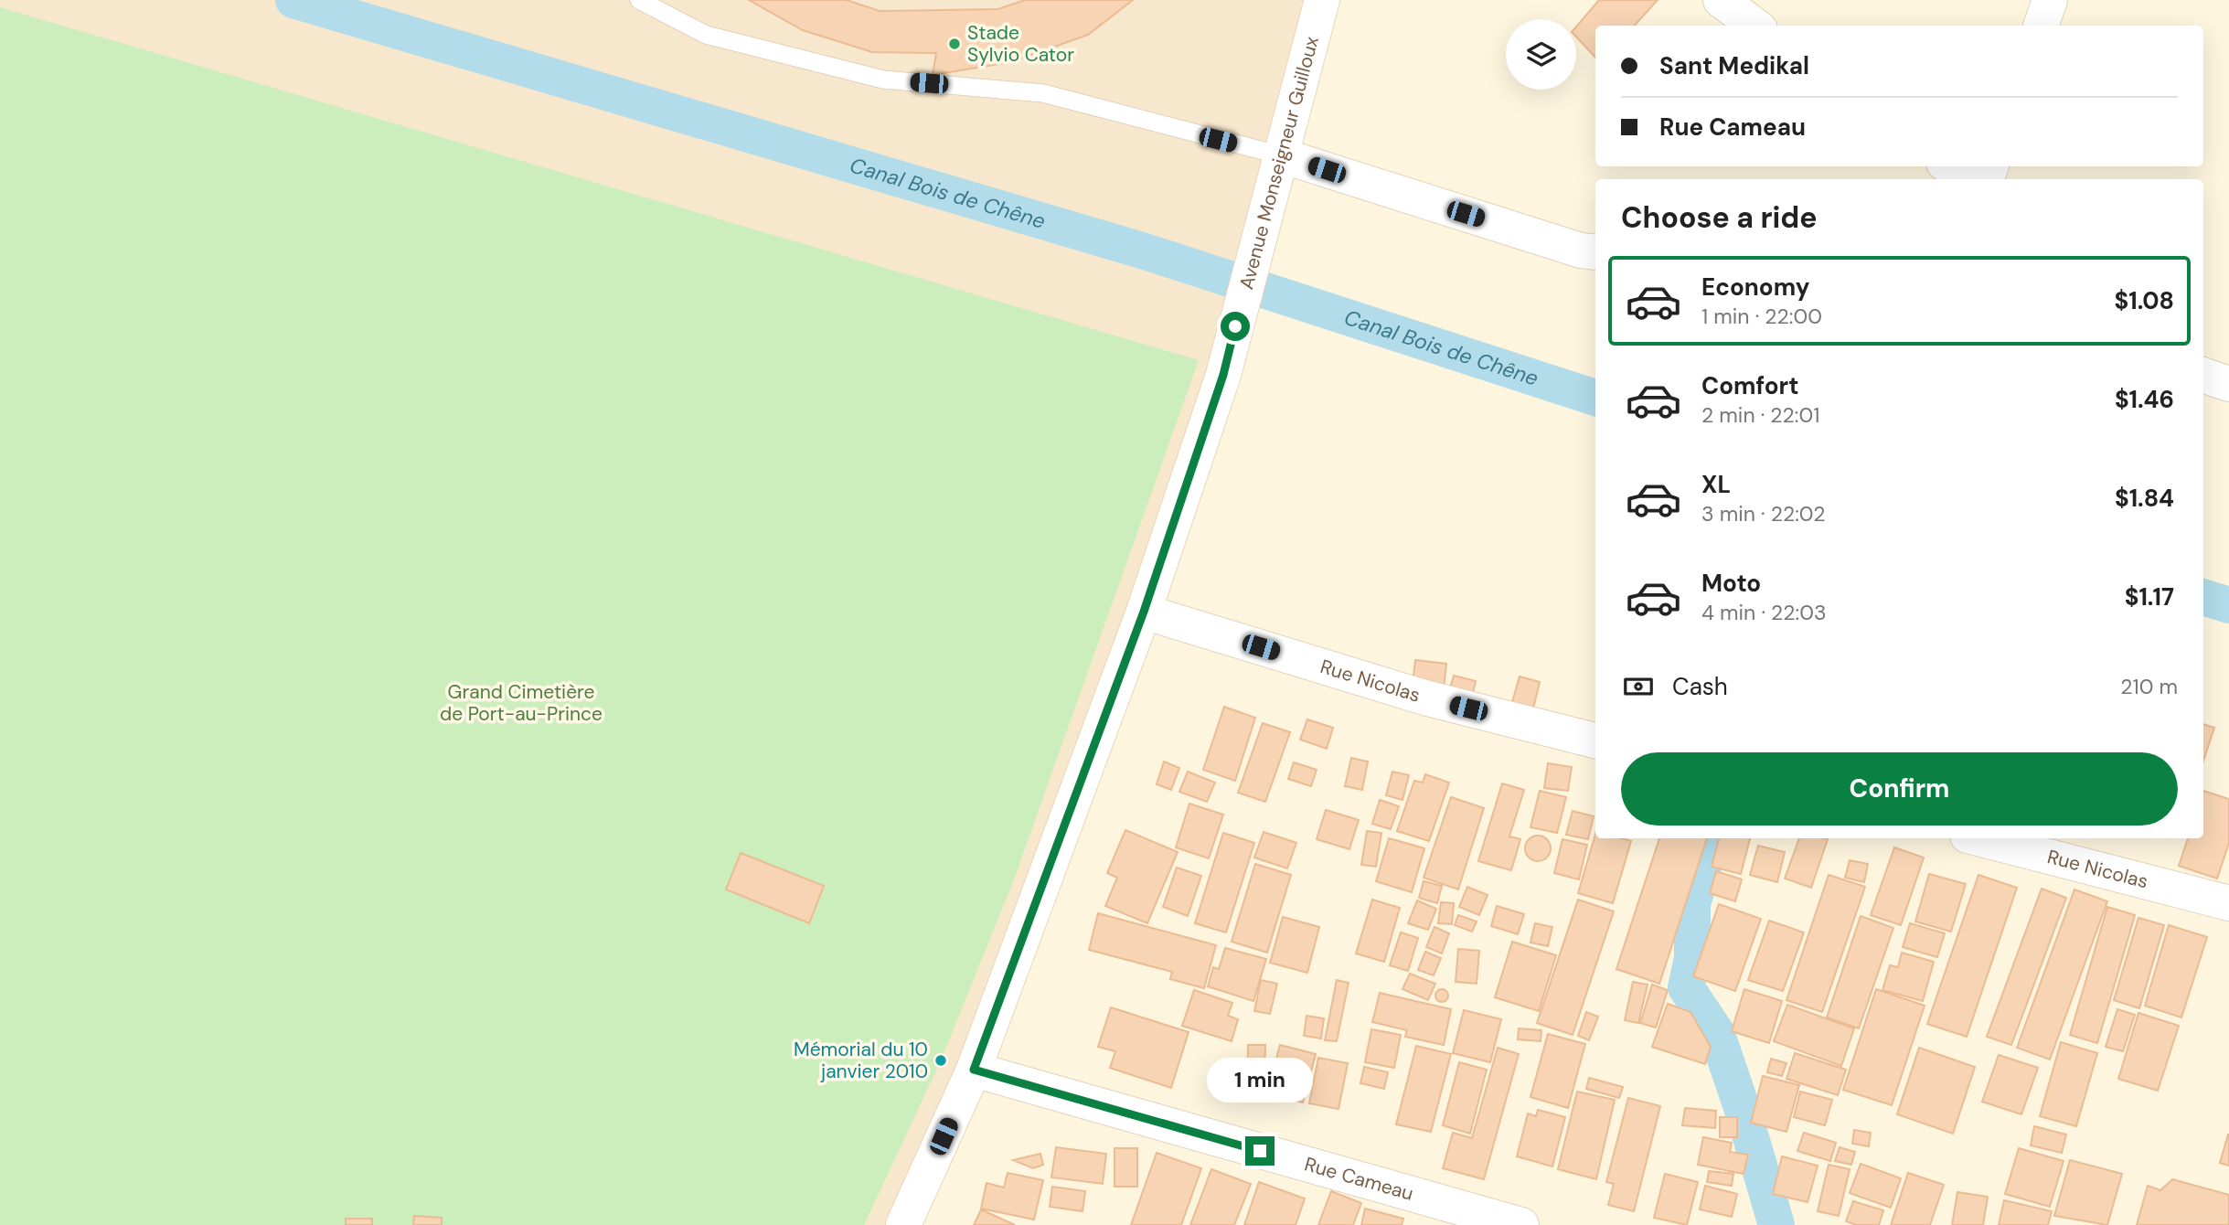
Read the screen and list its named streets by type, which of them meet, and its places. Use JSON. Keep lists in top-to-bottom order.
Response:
{
  "streets": {
    "street": ["Avenue Monseigneur Guilloux", "Rue Nicolas", "Rue Cameau"]
  },
  "crossings": [
    ["Avenue Monseigneur Guilloux", "Rue Nicolas"],
    ["Avenue Monseigneur Guilloux", "Rue Cameau"]
  ],
  "water": ["Canal Bois de Chêne"],
  "parks": ["Grand Cimetière de Port-au-Prince"],
  "places": ["Stade Sylvio Cator", "Mémorial du 10 janvier 2010"],
  "page": {
    "banner": ["Sant Medikal", "Rue Cameau"],
    "heading": "Choose a ride",
    "list": [
      {
        "name": "Economy",
        "note": "1 min · 22:00",
        "value": "$1.08"
      },
      {
        "name": "Comfort",
        "note": "2 min · 22:01",
        "value": "$1.46"
      },
      {
        "name": "XL",
        "note": "3 min · 22:02",
        "value": "$1.84"
      },
      {
        "name": "Moto",
        "note": "4 min · 22:03",
        "value": "$1.17"
      }
    ],
    "pay": ["Cash", "210 m"],
    "buttons": "Confirm",
    "bubble": "1 min"
  }
}
